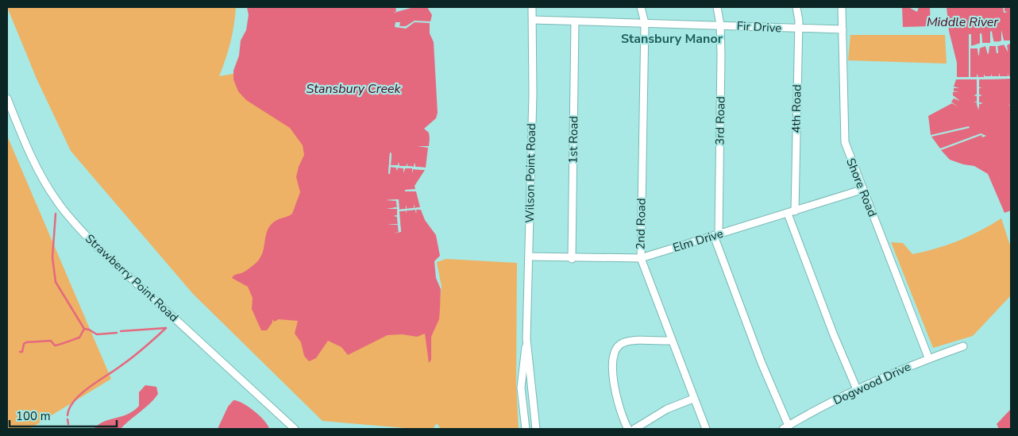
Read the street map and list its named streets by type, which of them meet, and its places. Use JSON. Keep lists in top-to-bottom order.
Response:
{
  "streets": {
    "street": [
      "Fir Drive",
      "4th Road",
      "3rd Road",
      "1st Road",
      "Wilson Point Road",
      "Shore Road",
      "2nd Road",
      "Elm Drive",
      "Strawberry Point Road",
      "Dogwood Drive"
    ]
  },
  "crossings": [
    ["Fir Drive", "4th Road"],
    ["Fir Drive", "3rd Road"],
    ["Fir Drive", "1st Road"],
    ["Fir Drive", "Wilson Point Road"],
    ["Fir Drive", "Shore Road"],
    ["Fir Drive", "2nd Road"],
    ["4th Road", "Elm Drive"],
    ["4th Road", "Dogwood Drive"],
    ["3rd Road", "Elm Drive"],
    ["3rd Road", "Dogwood Drive"],
    ["1st Road", "Elm Drive"],
    ["Wilson Point Road", "Elm Drive"],
    ["Shore Road", "Elm Drive"],
    ["Shore Road", "Dogwood Drive"],
    ["2nd Road", "Elm Drive"]
  ],
  "districts": ["Stansbury Manor"],
  "water": ["Middle River", "Stansbury Creek"],
  "scale_bar": "100 m"
}
